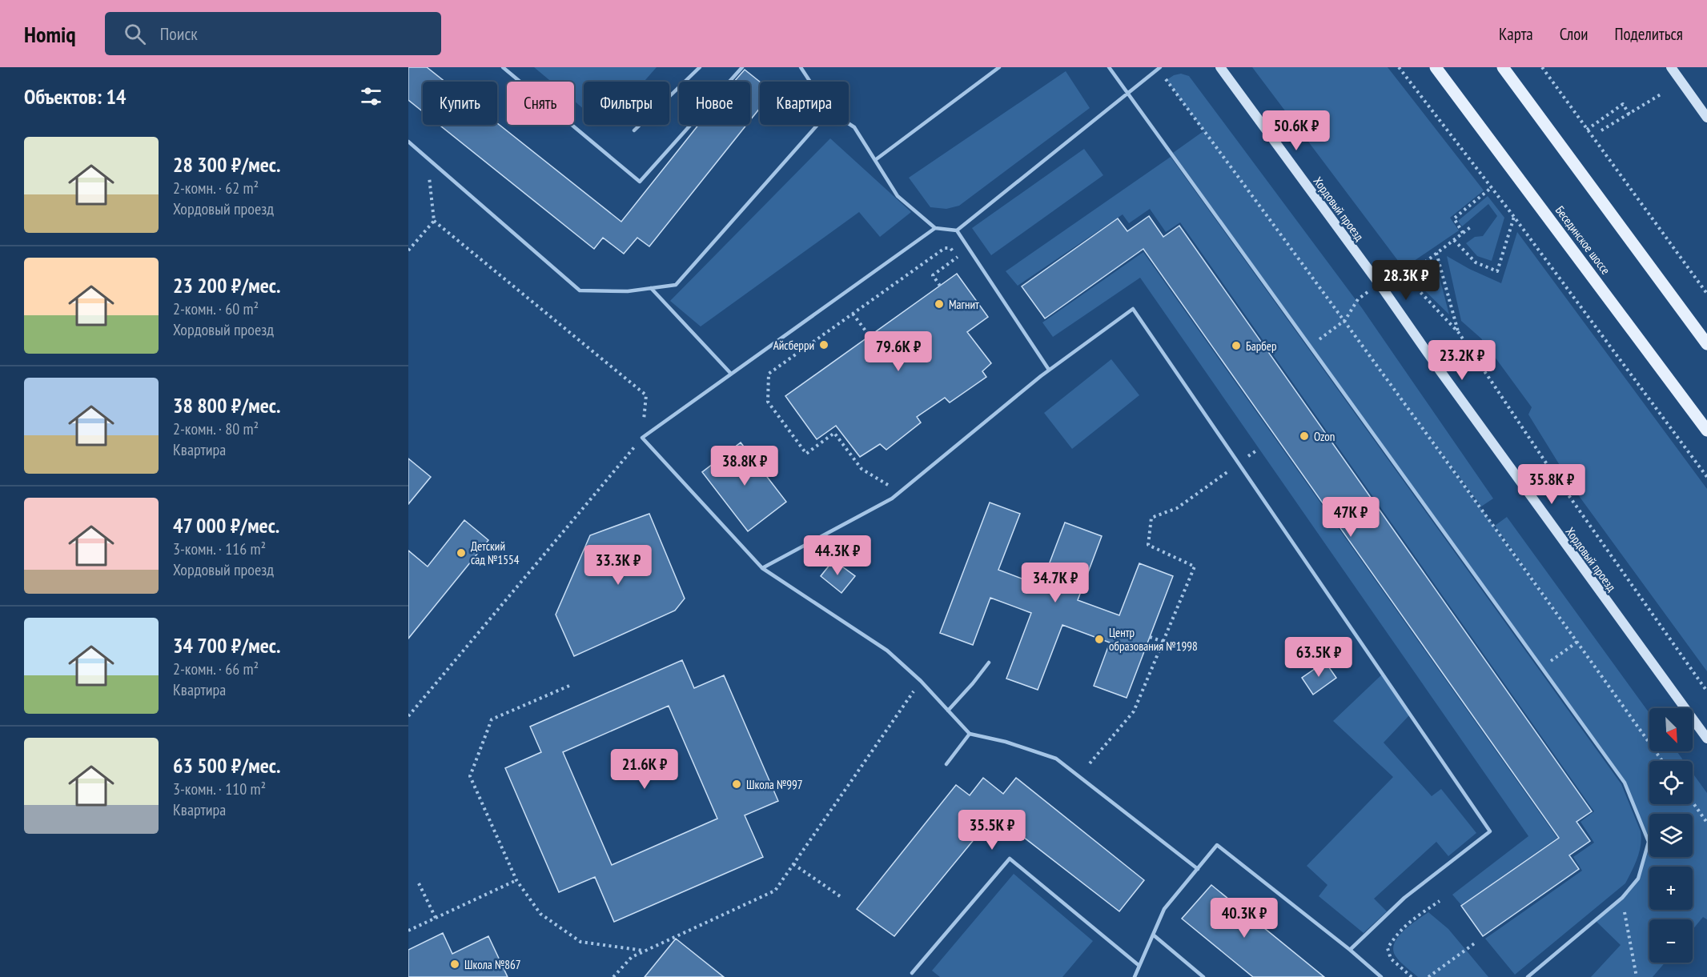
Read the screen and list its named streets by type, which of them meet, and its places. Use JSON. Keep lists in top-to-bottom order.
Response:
{
  "streets": {
    "main road": ["Хордовый проезд", "Бесединское шоссе"]
  },
  "places": [
    "Магнит",
    "Айсберри",
    "Барбер",
    "Ozon",
    "Детский сад №1554",
    "Центр образования №1998",
    "Школа №997",
    "Школа №867"
  ],
  "north": "bottom right",
  "page": {
    "header": "Homiq",
    "search": "Поиск",
    "nav": ["Карта", "Слои", "Поделиться"],
    "heading": "Объектов: 14",
    "chip": [
      "Купить",
      "Снять",
      "Фильтры",
      "Новое",
      "Квартира"
    ],
    "price": [
      "50.6K ₽",
      "28.3K ₽",
      "79.6K ₽",
      "23.2K ₽",
      "38.8K ₽",
      "35.8K ₽",
      "47K ₽",
      "44.3K ₽",
      "33.3K ₽",
      "34.7K ₽",
      "63.5K ₽",
      "21.6K ₽",
      "35.5K ₽",
      "40.3K ₽"
    ],
    "list": [
      {
        "name": "28 300 ₽/мес.",
        "note": "2-комн. · 62 m² · Хордовый проезд"
      },
      {
        "name": "23 200 ₽/мес.",
        "note": "2-комн. · 60 m² · Хордовый проезд"
      },
      {
        "name": "38 800 ₽/мес.",
        "note": "2-комн. · 80 m² · Квартира"
      },
      {
        "name": "47 000 ₽/мес.",
        "note": "3-комн. · 116 m² · Хордовый проезд"
      },
      {
        "name": "34 700 ₽/мес.",
        "note": "2-комн. · 66 m² · Квартира"
      },
      {
        "name": "63 500 ₽/мес.",
        "note": "3-комн. · 110 m² · Квартира"
      }
    ],
    "map_buttons": ["+", "−"]
  }
}
